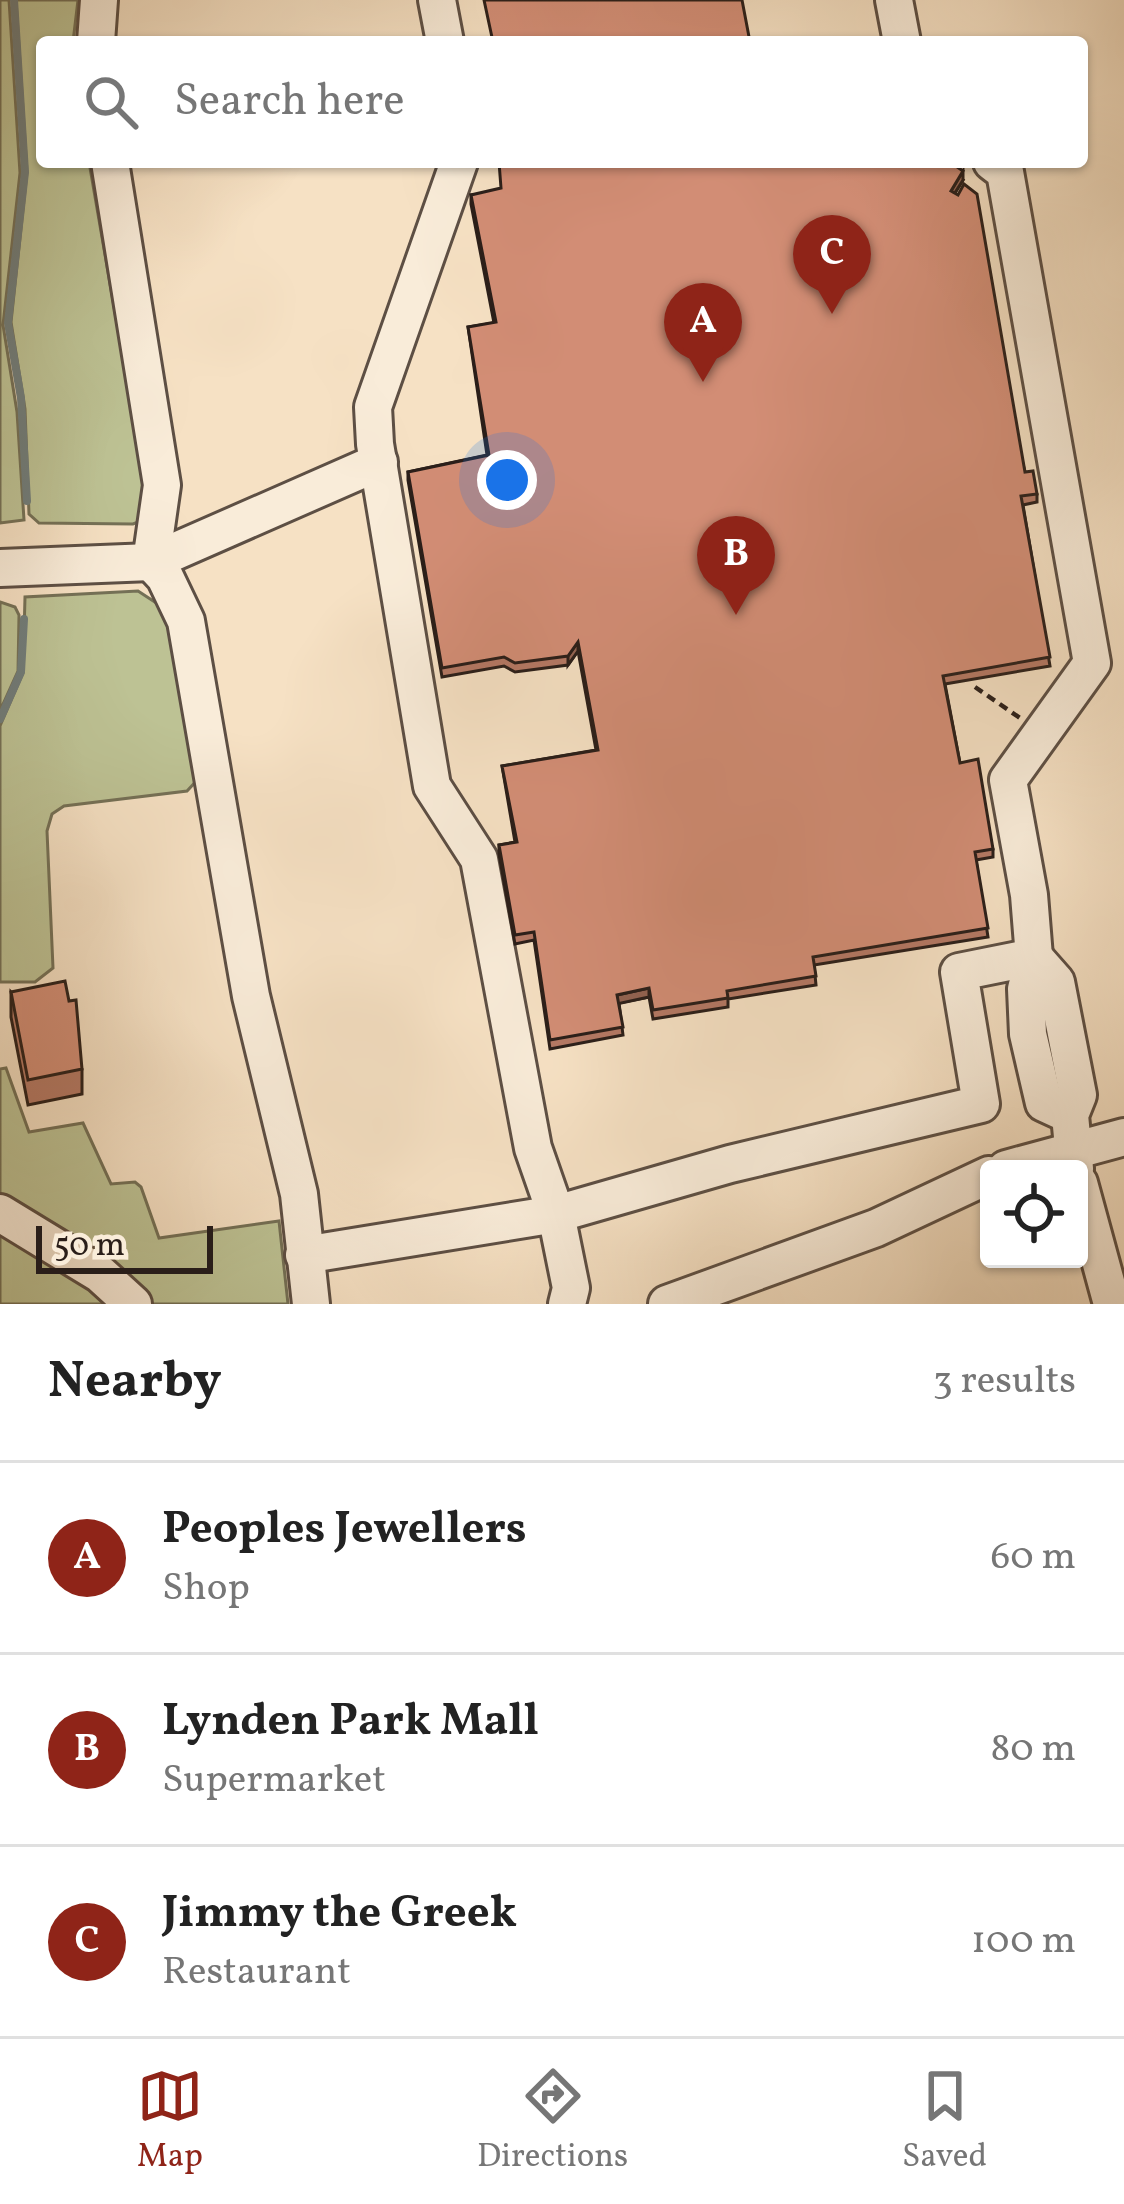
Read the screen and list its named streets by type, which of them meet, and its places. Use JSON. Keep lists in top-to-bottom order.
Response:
{
  "scale_bar": "50 m",
  "page": {
    "search": "Search here",
    "pins": ["C", "A", "B"],
    "scale": "50 m",
    "heading": ["Nearby", "3 results"],
    "list": [
      {
        "mark": "A",
        "name": "Peoples Jewellers",
        "note": "Shop",
        "value": "60 m"
      },
      {
        "mark": "B",
        "name": "Lynden Park Mall",
        "note": "Supermarket",
        "value": "80 m"
      },
      {
        "mark": "C",
        "name": "Jimmy the Greek",
        "note": "Restaurant",
        "value": "100 m"
      }
    ],
    "nav": ["Map", "Directions", "Saved"]
  }
}
